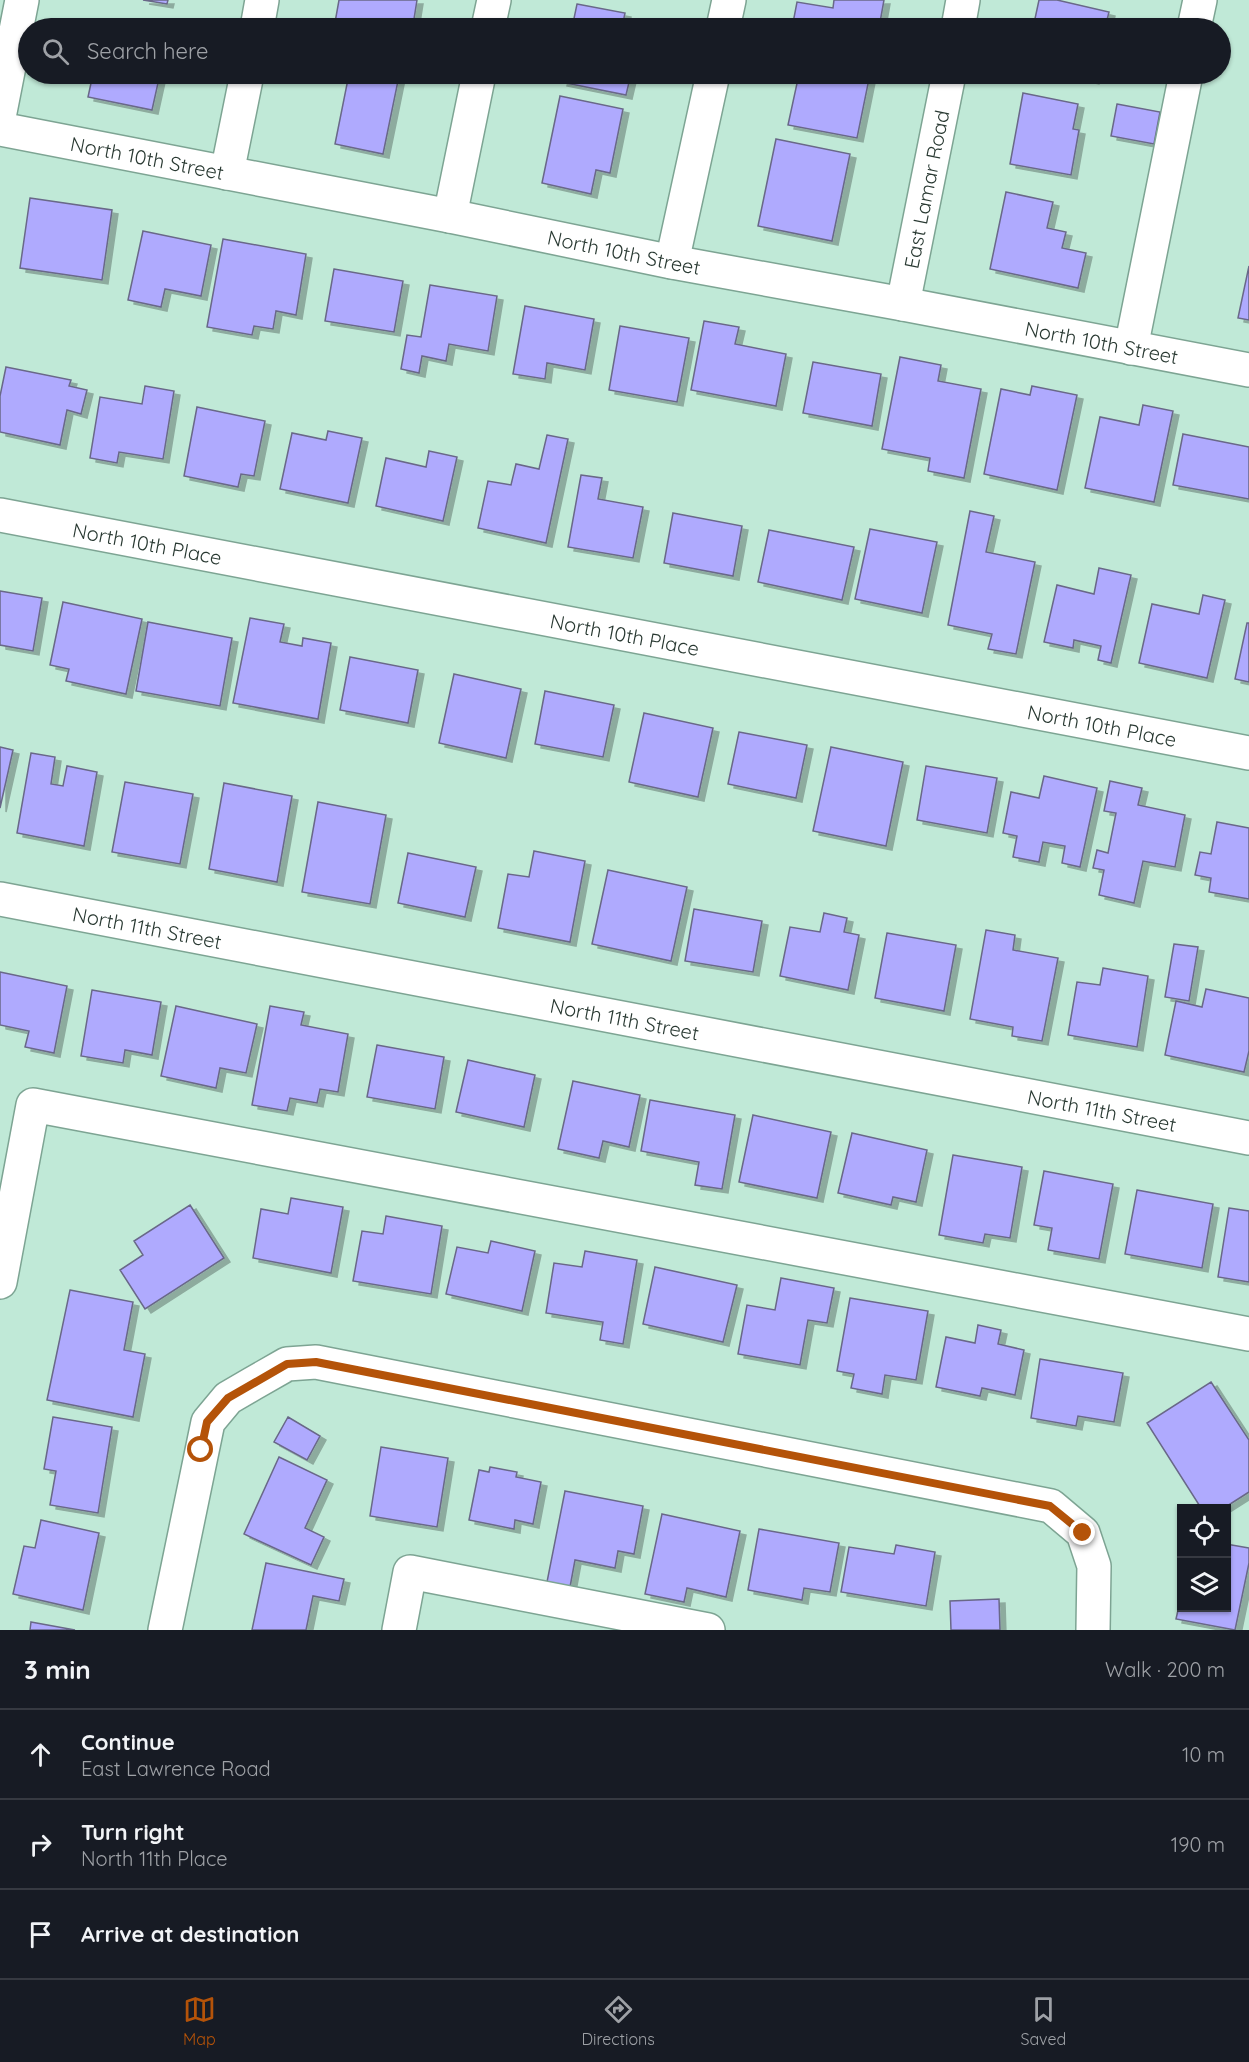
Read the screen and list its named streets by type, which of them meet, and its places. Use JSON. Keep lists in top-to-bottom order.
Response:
{
  "streets": {
    "street": [
      "North 10th Street",
      "East Lamar Road",
      "North 10th Place",
      "North 11th Street"
    ]
  },
  "crossings": [
    ["North 10th Street", "East Lamar Road"]
  ],
  "page": {
    "search": "Search here",
    "heading": ["3 min", "Walk · 200 m"],
    "list": [
      ["Continue", "East Lawrence Road", "10 m"],
      ["Turn right", "North 11th Place", "190 m"],
      "Arrive at destination"
    ],
    "nav": ["Map", "Directions", "Saved"]
  }
}
